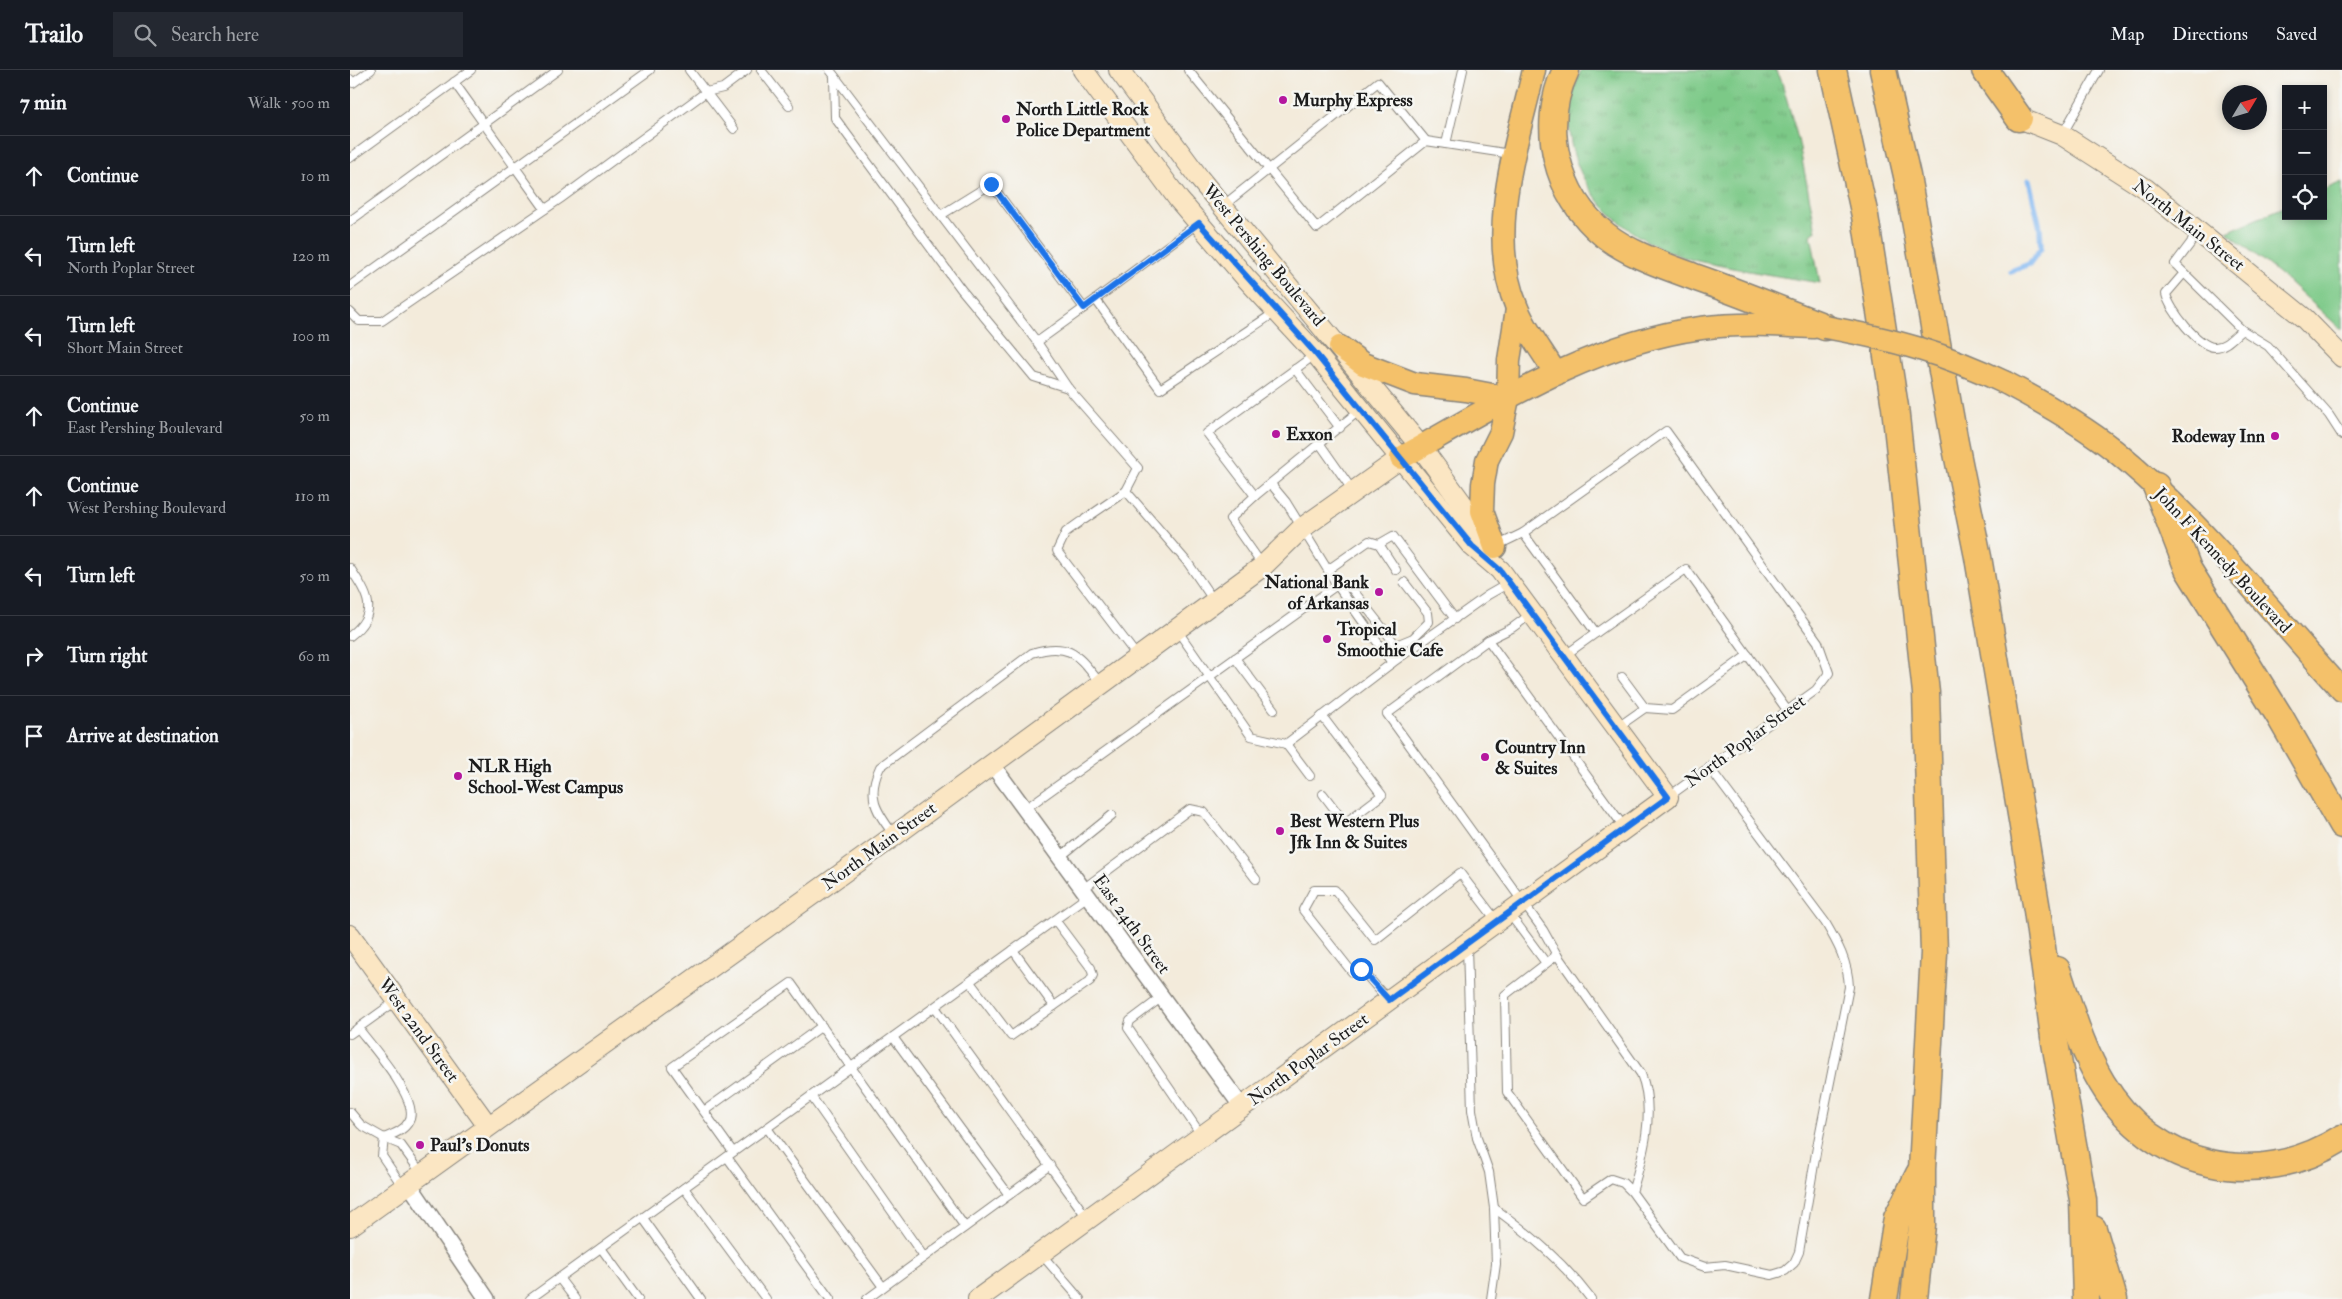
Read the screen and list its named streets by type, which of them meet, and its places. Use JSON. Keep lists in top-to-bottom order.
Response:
{
  "streets": {
    "main road": [
      "North Main Street",
      "West Pershing Boulevard",
      "John F Kennedy Boulevard",
      "North Poplar Street",
      "West 22nd Street"
    ],
    "street": ["East 24th Street"]
  },
  "crossings": [
    ["North Main Street", "West Pershing Boulevard"],
    ["North Main Street", "John F Kennedy Boulevard"],
    ["North Main Street", "East 24th Street"],
    ["North Main Street", "West 22nd Street"],
    ["West Pershing Boulevard", "John F Kennedy Boulevard"],
    ["North Poplar Street", "East 24th Street"]
  ],
  "places": [
    "Murphy Express",
    "North Little Rock Police Department",
    "Exxon",
    "Rodeway Inn",
    "National Bank of Arkansas",
    "Tropical Smoothie Cafe",
    "Country Inn & Suites",
    "NLR High School-West Campus",
    "Best Western Plus Jfk Inn & Suites",
    "Paul's Donuts"
  ],
  "north": "top right",
  "page": {
    "header": "Trailo",
    "search": "Search here",
    "nav": ["Map", "Directions", "Saved"],
    "heading": ["7 min", "Walk · 500 m"],
    "map_buttons": ["+", "−"],
    "list": [
      ["Continue", "10 m"],
      ["Turn left", "North Poplar Street", "120 m"],
      ["Turn left", "Short Main Street", "100 m"],
      ["Continue", "East Pershing Boulevard", "50 m"],
      ["Continue", "West Pershing Boulevard", "110 m"],
      ["Turn left", "50 m"],
      ["Turn right", "60 m"],
      "Arrive at destination"
    ]
  }
}
